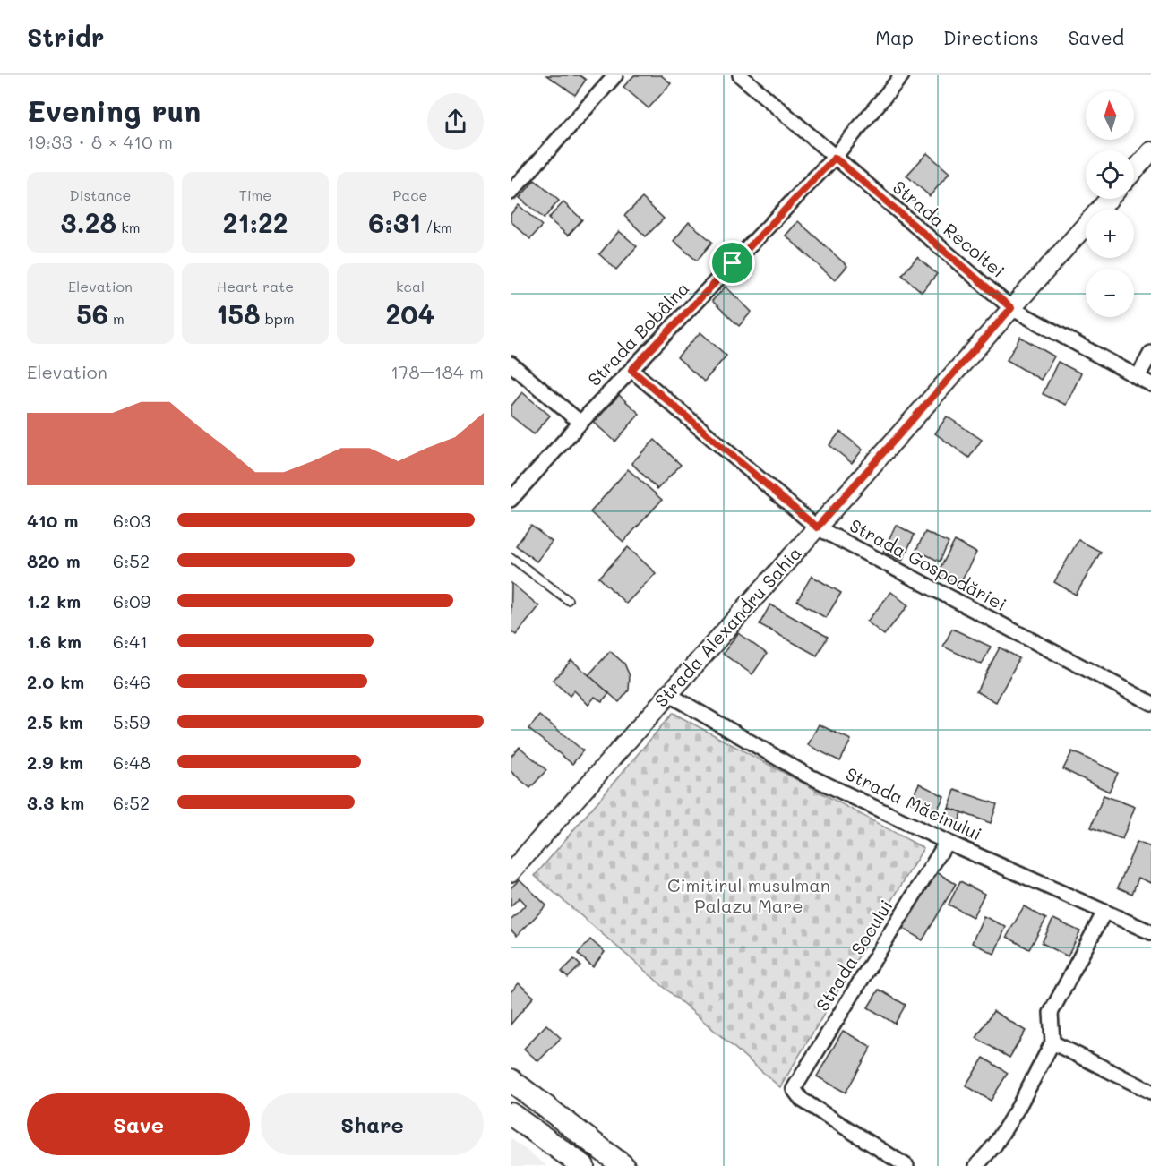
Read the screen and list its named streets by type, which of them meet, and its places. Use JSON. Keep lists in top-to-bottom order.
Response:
{
  "streets": {
    "street": [
      "Strada Recoltei",
      "Strada Bobâlna",
      "Strada Gospodăriei",
      "Strada Alexandru Sahia",
      "Strada Măcinului",
      "Strada Socului"
    ]
  },
  "crossings": [
    ["Strada Recoltei", "Strada Bobâlna"],
    ["Strada Recoltei", "Strada Alexandru Sahia"],
    ["Strada Bobâlna", "Strada Gospodăriei"],
    ["Strada Gospodăriei", "Strada Alexandru Sahia"],
    ["Strada Alexandru Sahia", "Strada Măcinului"],
    ["Strada Măcinului", "Strada Socului"]
  ],
  "parks": ["Cimitirul musulman Palazu Mare"],
  "north": "top",
  "page": {
    "header": "Stridr",
    "nav": ["Map", "Directions", "Saved"],
    "heading": ["Evening run", "19:33 · 8 × 410 m"],
    "map_buttons": ["+", "−"],
    "stats": [
      ["Distance", "3.28 km"],
      ["Time", "21:22"],
      ["Pace", "6:31 /km"],
      ["Elevation", "56 m"],
      ["Heart rate", "158 bpm"],
      ["kcal", "204"]
    ],
    "chart": ["Elevation", "178–184 m"],
    "list": [
      {
        "name": "410 m",
        "note": "6:03"
      },
      {
        "name": "820 m",
        "note": "6:52"
      },
      {
        "name": "1.2 km",
        "note": "6:09"
      },
      {
        "name": "1.6 km",
        "note": "6:41"
      },
      {
        "name": "2.0 km",
        "note": "6:46"
      },
      {
        "name": "2.5 km",
        "note": "5:59"
      },
      {
        "name": "2.9 km",
        "note": "6:48"
      },
      {
        "name": "3.3 km",
        "note": "6:52"
      }
    ],
    "buttons": ["Save", "Share"]
  }
}
